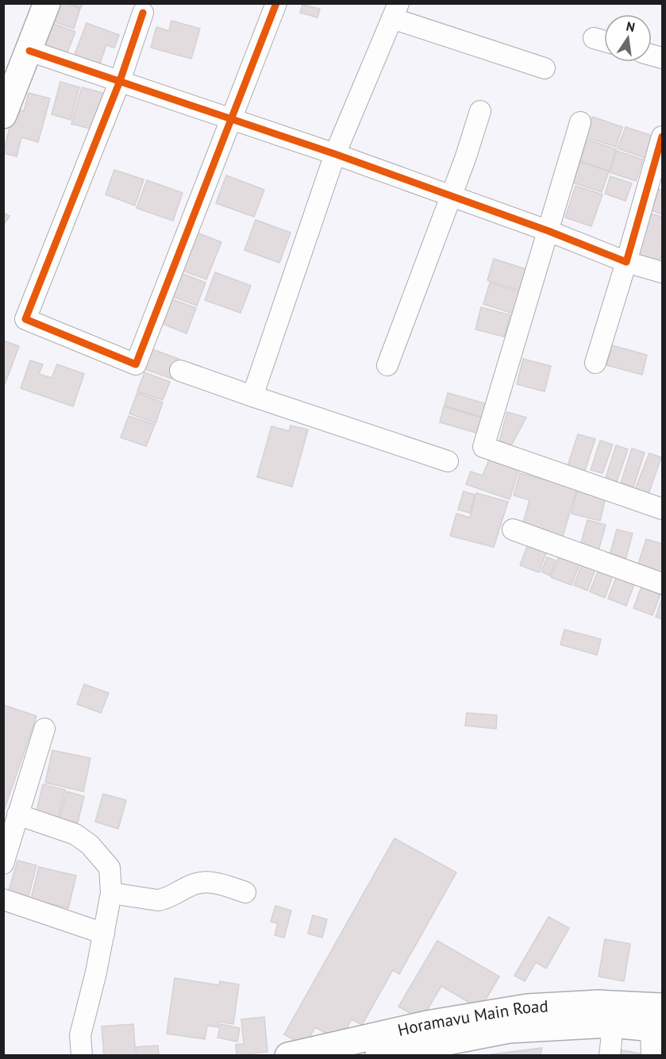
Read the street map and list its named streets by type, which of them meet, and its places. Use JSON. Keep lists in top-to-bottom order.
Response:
{
  "streets": {
    "main road": ["Horamavu Main Road"]
  },
  "north": "top"
}
